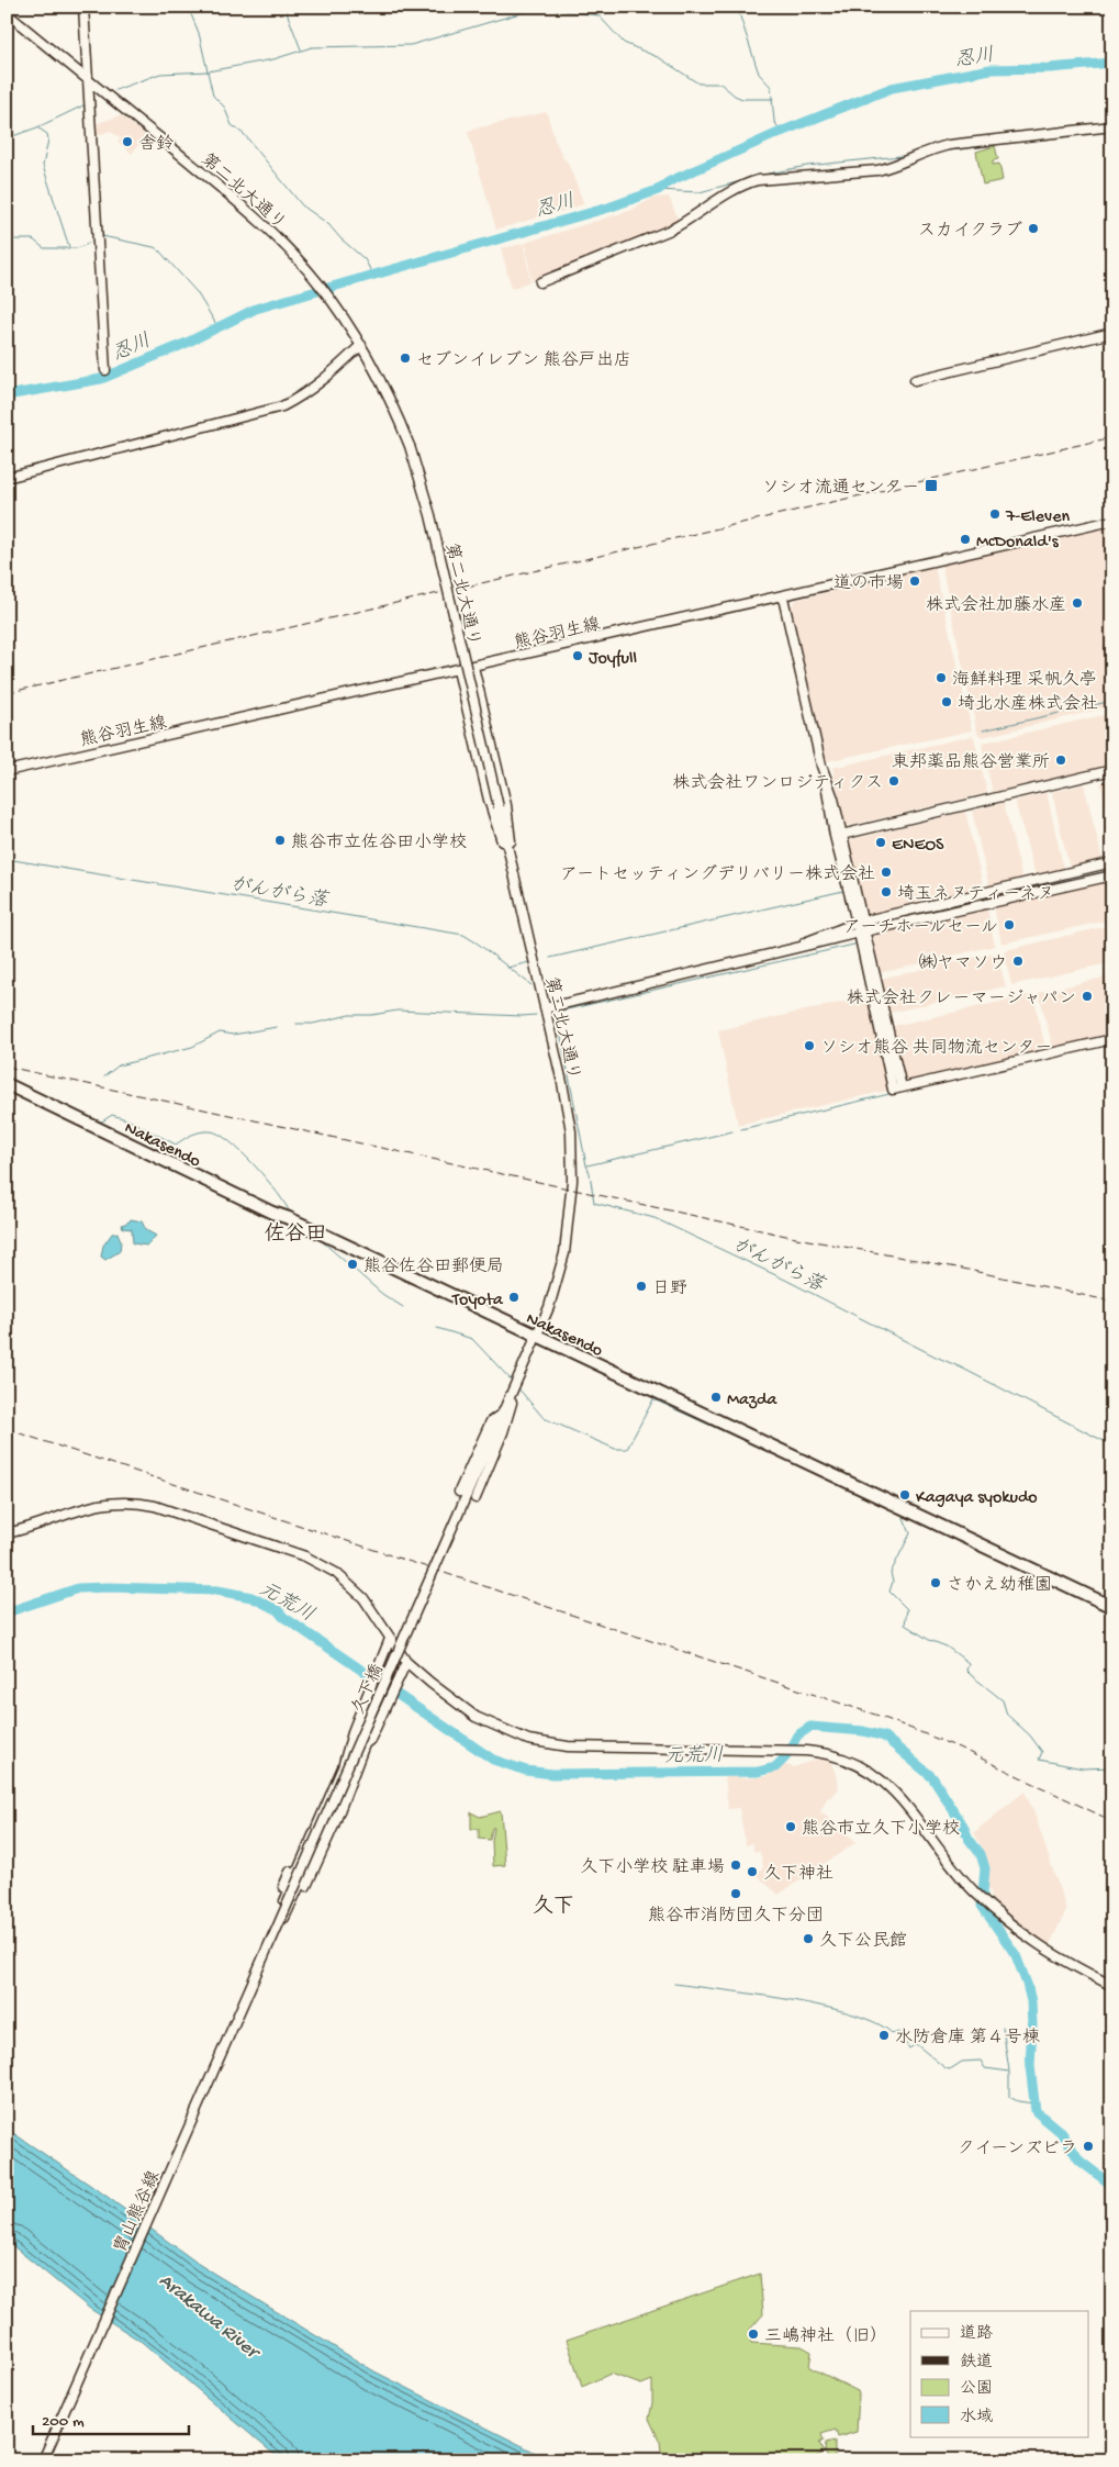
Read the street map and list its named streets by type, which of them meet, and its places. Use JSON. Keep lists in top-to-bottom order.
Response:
{
  "streets": {
    "highway": ["Nakasendo"],
    "street": [
      "第二北大通り",
      "熊谷羽生線",
      "久下橋",
      "胄山熊谷線"
    ]
  },
  "crossings": [
    ["第二北大通り", "Nakasendo"],
    ["第二北大通り", "久下橋"],
    ["久下橋", "胄山熊谷線"]
  ],
  "districts": ["佐谷田", "久下"],
  "water": [
    "忍川",
    "がんがら落",
    "元荒川",
    "Arakawa River"
  ],
  "places": {
    "other": [
      "舎鈴",
      "スカイクラブ",
      "セブンイレブン 熊谷戸出店",
      "7-Eleven",
      "McDonald's",
      "道の市場",
      "株式会社加藤水産",
      "Joyfull",
      "海鮮料理 采帆久亭",
      "埼北水産株式会社",
      "東邦薬品熊谷営業所",
      "株式会社ワンロジティクス",
      "熊谷市立佐谷田小学校",
      "ENEOS",
      "アートセッティングデリバリー株式会社",
      "埼玉ネヌティーネヌ",
      "アーチホールセール",
      "㈱ヤマソウ",
      "株式会社クレーマージャパン",
      "ソシオ熊谷 共同物流センター",
      "熊谷佐谷田郵便局",
      "日野",
      "Toyota",
      "Mazda",
      "Kagaya syokudo",
      "さかえ幼稚園",
      "熊谷市立久下小学校",
      "久下小学校 駐車場",
      "久下神社",
      "熊谷市消防団久下分団",
      "久下公民館",
      "水防倉庫 第４号楝",
      "クイーンズビラ",
      "三嶋神社（旧）"
    ],
    "transit": ["ソシオ流通センター"]
  },
  "legend": [
    "道路",
    "鉄道",
    "公園",
    "水域"
  ],
  "scale_bar": "200 m"
}
